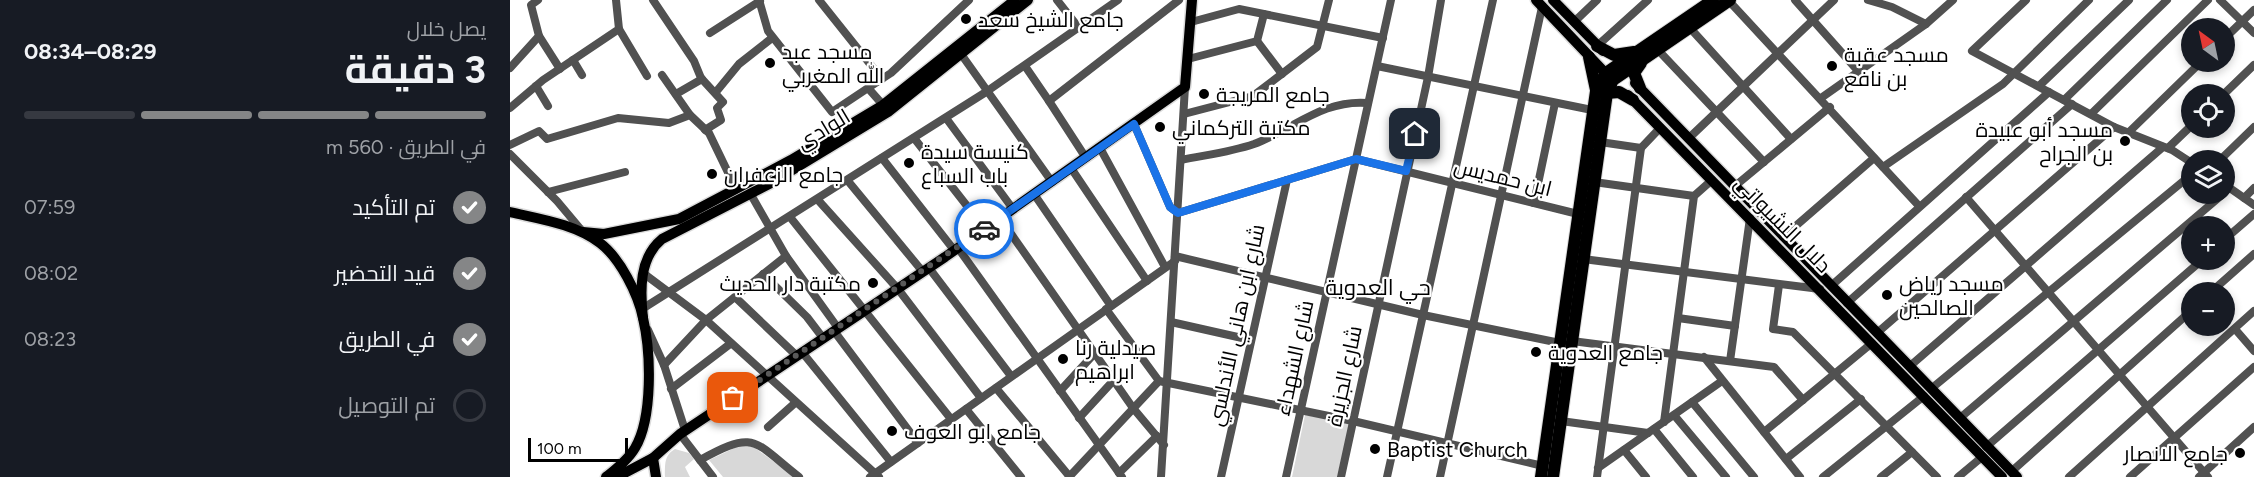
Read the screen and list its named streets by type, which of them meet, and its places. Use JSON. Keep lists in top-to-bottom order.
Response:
{
  "streets": {
    "main road": ["الوادي", "دلال النشيواتي"],
    "street": [
      "ابن حمديس",
      "شارع ابن هاني الأندلسي",
      "شارع الشهداء",
      "شارع الجزيرة"
    ]
  },
  "crossings": [
    ["ابن حمديس", "شارع الشهداء"],
    ["ابن حمديس", "شارع الجزيرة"]
  ],
  "districts": ["حي العدوية"],
  "places": [
    "جامع الشيخ سعد",
    "مسجد عبد الله المغربي",
    "مسجد عقبة بن نافع",
    "جامع المريجة",
    "مكتبة التركماني",
    "مسجد أبو عبيدة بن الجراح",
    "كنيسة سيدة باب السباع",
    "جامع الزعفران",
    "مكتبة دار الحديث",
    "مسجد رياض الصالحين",
    "جامع العدوية",
    "صيدلية رنا ابراهيم",
    "جامع ابو العوف",
    "Baptist Church",
    "جامع الانصار"
  ],
  "scale_bar": "100 m",
  "north": "top left",
  "page": {
    "heading": ["3 دقيقة", "يصل خلال", "08:29–08:34"],
    "map_buttons": ["+", "−"],
    "bar": "في الطريق · 560 m",
    "list": [
      ["تم التأكيد", "07:59"],
      ["قيد التحضير", "08:02"],
      ["في الطريق", "08:23"],
      "تم التوصيل"
    ],
    "scale": "100 m"
  }
}
